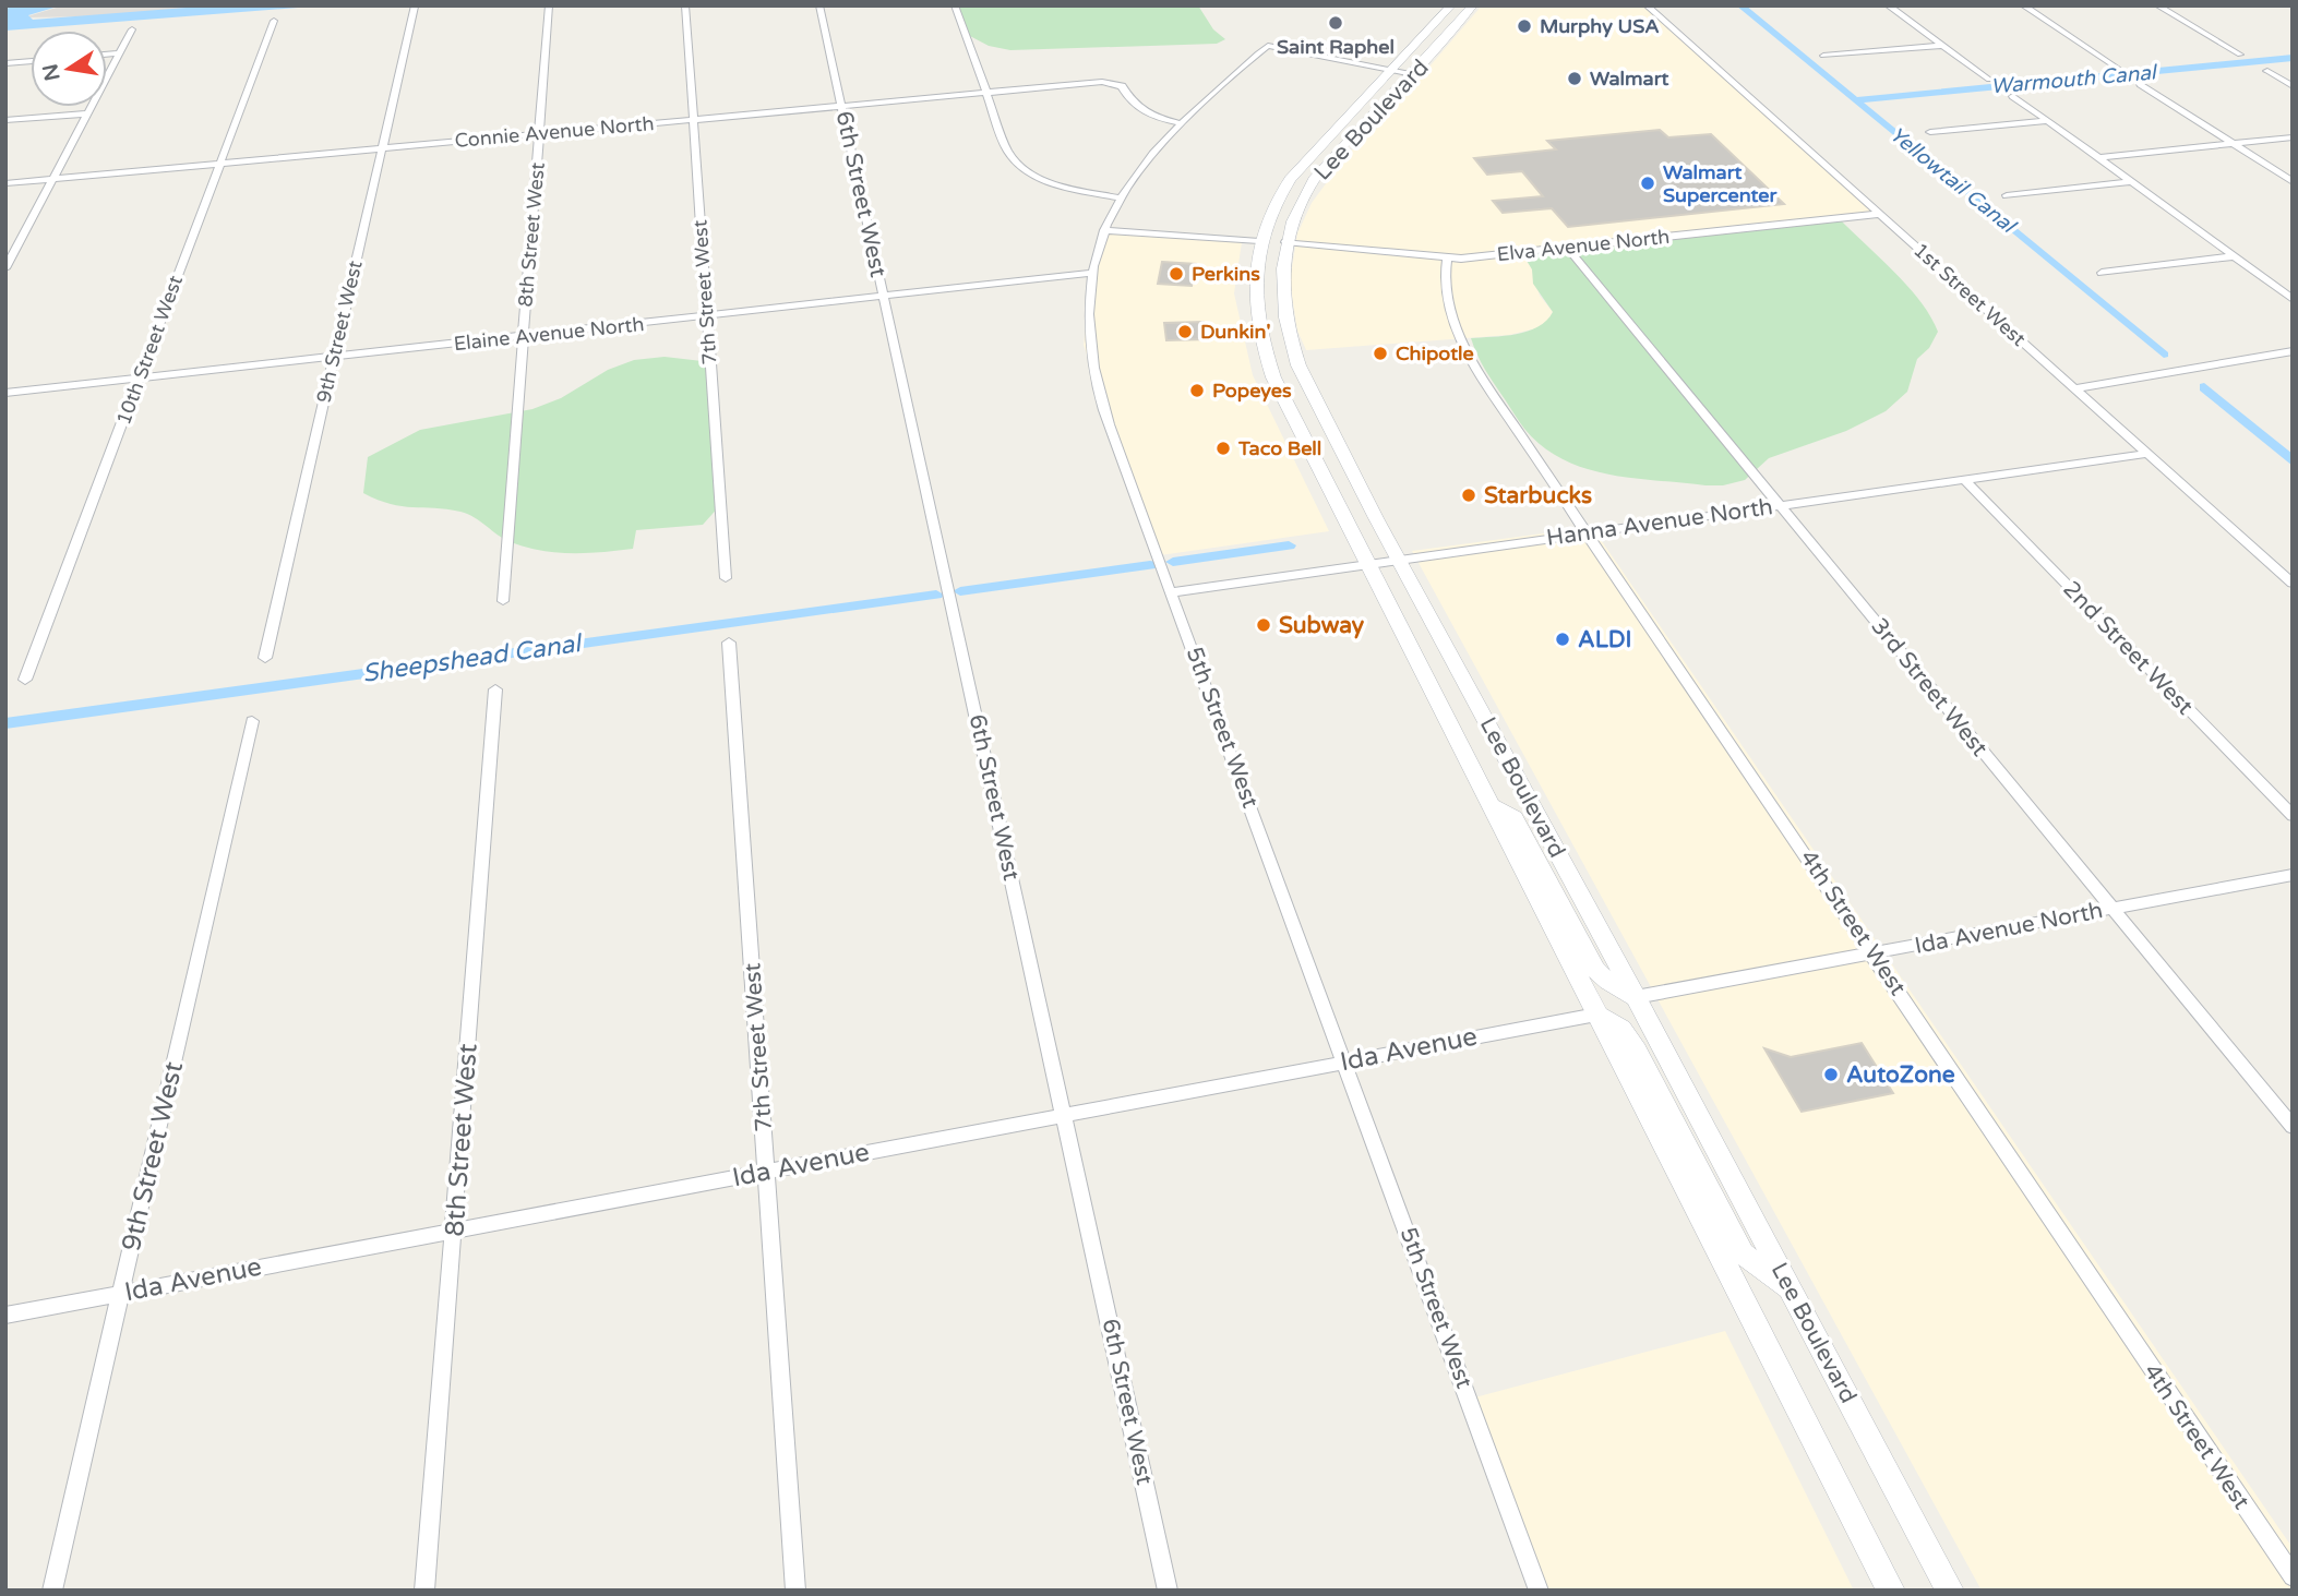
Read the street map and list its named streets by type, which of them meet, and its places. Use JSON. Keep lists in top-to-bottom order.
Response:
{
  "streets": {
    "main road": ["Lee Boulevard"],
    "street": [
      "Connie Avenue North",
      "6th Street West",
      "8th Street West",
      "Elva Avenue North",
      "7th Street West",
      "1st Street West",
      "9th Street West",
      "Elaine Avenue North",
      "10th Street West",
      "Hanna Avenue North",
      "2nd Street West",
      "3rd Street West",
      "5th Street West",
      "4th Street West",
      "Ida Avenue North",
      "Ida Avenue"
    ]
  },
  "crossings": [
    ["Lee Boulevard", "Elva Avenue North"],
    ["Lee Boulevard", "Hanna Avenue North"],
    ["Lee Boulevard", "5th Street West"],
    ["Lee Boulevard", "Ida Avenue North"],
    ["Lee Boulevard", "Ida Avenue"],
    ["Connie Avenue North", "6th Street West"],
    ["Connie Avenue North", "8th Street West"],
    ["Connie Avenue North", "7th Street West"],
    ["Connie Avenue North", "9th Street West"],
    ["Connie Avenue North", "10th Street West"],
    ["Connie Avenue North", "5th Street West"],
    ["6th Street West", "Elaine Avenue North"],
    ["6th Street West", "Ida Avenue"],
    ["8th Street West", "Elaine Avenue North"],
    ["8th Street West", "Ida Avenue"],
    ["Elva Avenue North", "1st Street West"],
    ["Elva Avenue North", "3rd Street West"],
    ["Elva Avenue North", "4th Street West"],
    ["7th Street West", "Elaine Avenue North"],
    ["7th Street West", "Ida Avenue"],
    ["1st Street West", "Hanna Avenue North"],
    ["9th Street West", "Elaine Avenue North"],
    ["9th Street West", "Ida Avenue"],
    ["Elaine Avenue North", "10th Street West"],
    ["Elaine Avenue North", "5th Street West"],
    ["Hanna Avenue North", "2nd Street West"],
    ["Hanna Avenue North", "3rd Street West"],
    ["Hanna Avenue North", "5th Street West"],
    ["Hanna Avenue North", "4th Street West"],
    ["3rd Street West", "Ida Avenue North"],
    ["5th Street West", "Ida Avenue"],
    ["4th Street West", "Ida Avenue North"]
  ],
  "water": ["Warmouth Canal", "Yellowtail Canal", "Sheepshead Canal"],
  "places": [
    "Saint Raphel",
    "Murphy USA",
    "Walmart",
    "Walmart Supercenter",
    "Perkins",
    "Dunkin'",
    "Chipotle",
    "Popeyes",
    "Taco Bell",
    "Starbucks",
    "Subway",
    "ALDI",
    "AutoZone"
  ],
  "north": "left"
}
